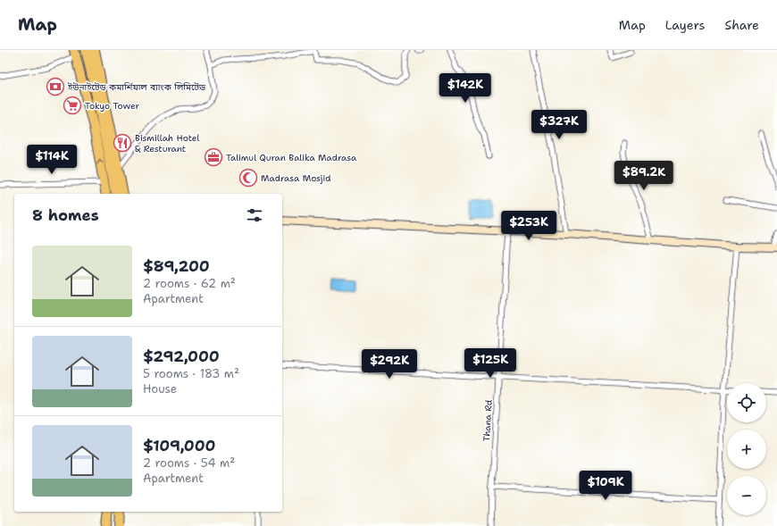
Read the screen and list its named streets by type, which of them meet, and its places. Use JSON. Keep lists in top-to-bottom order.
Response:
{
  "streets": {
    "street": ["Thana Rd"]
  },
  "places": {
    "bank": ["ইউনাইটেড কমার্শিয়াল ব্যাংক লিমিটেড"],
    "supermarket": ["Tokyo Tower"],
    "restaurant": ["Bismillah Hotel & Resturant"],
    "office": ["Talimul Quran Balika Madrasa"],
    "mosque": ["Madrasa Mosjid"]
  },
  "page": {
    "header": "Map",
    "nav": ["Map", "Layers", "Share"],
    "price": [
      "$142K",
      "$327K",
      "$114K",
      "$89.2K",
      "$253K",
      "$125K",
      "$292K",
      "$109K"
    ],
    "heading": "8 homes",
    "list": [
      {
        "name": "$89,200",
        "note": "2 rooms · 62 m² · Apartment"
      },
      {
        "name": "$292,000",
        "note": "5 rooms · 183 m² · House"
      },
      {
        "name": "$109,000",
        "note": "2 rooms · 54 m² · Apartment"
      }
    ],
    "map_buttons": ["+", "−"]
  }
}
